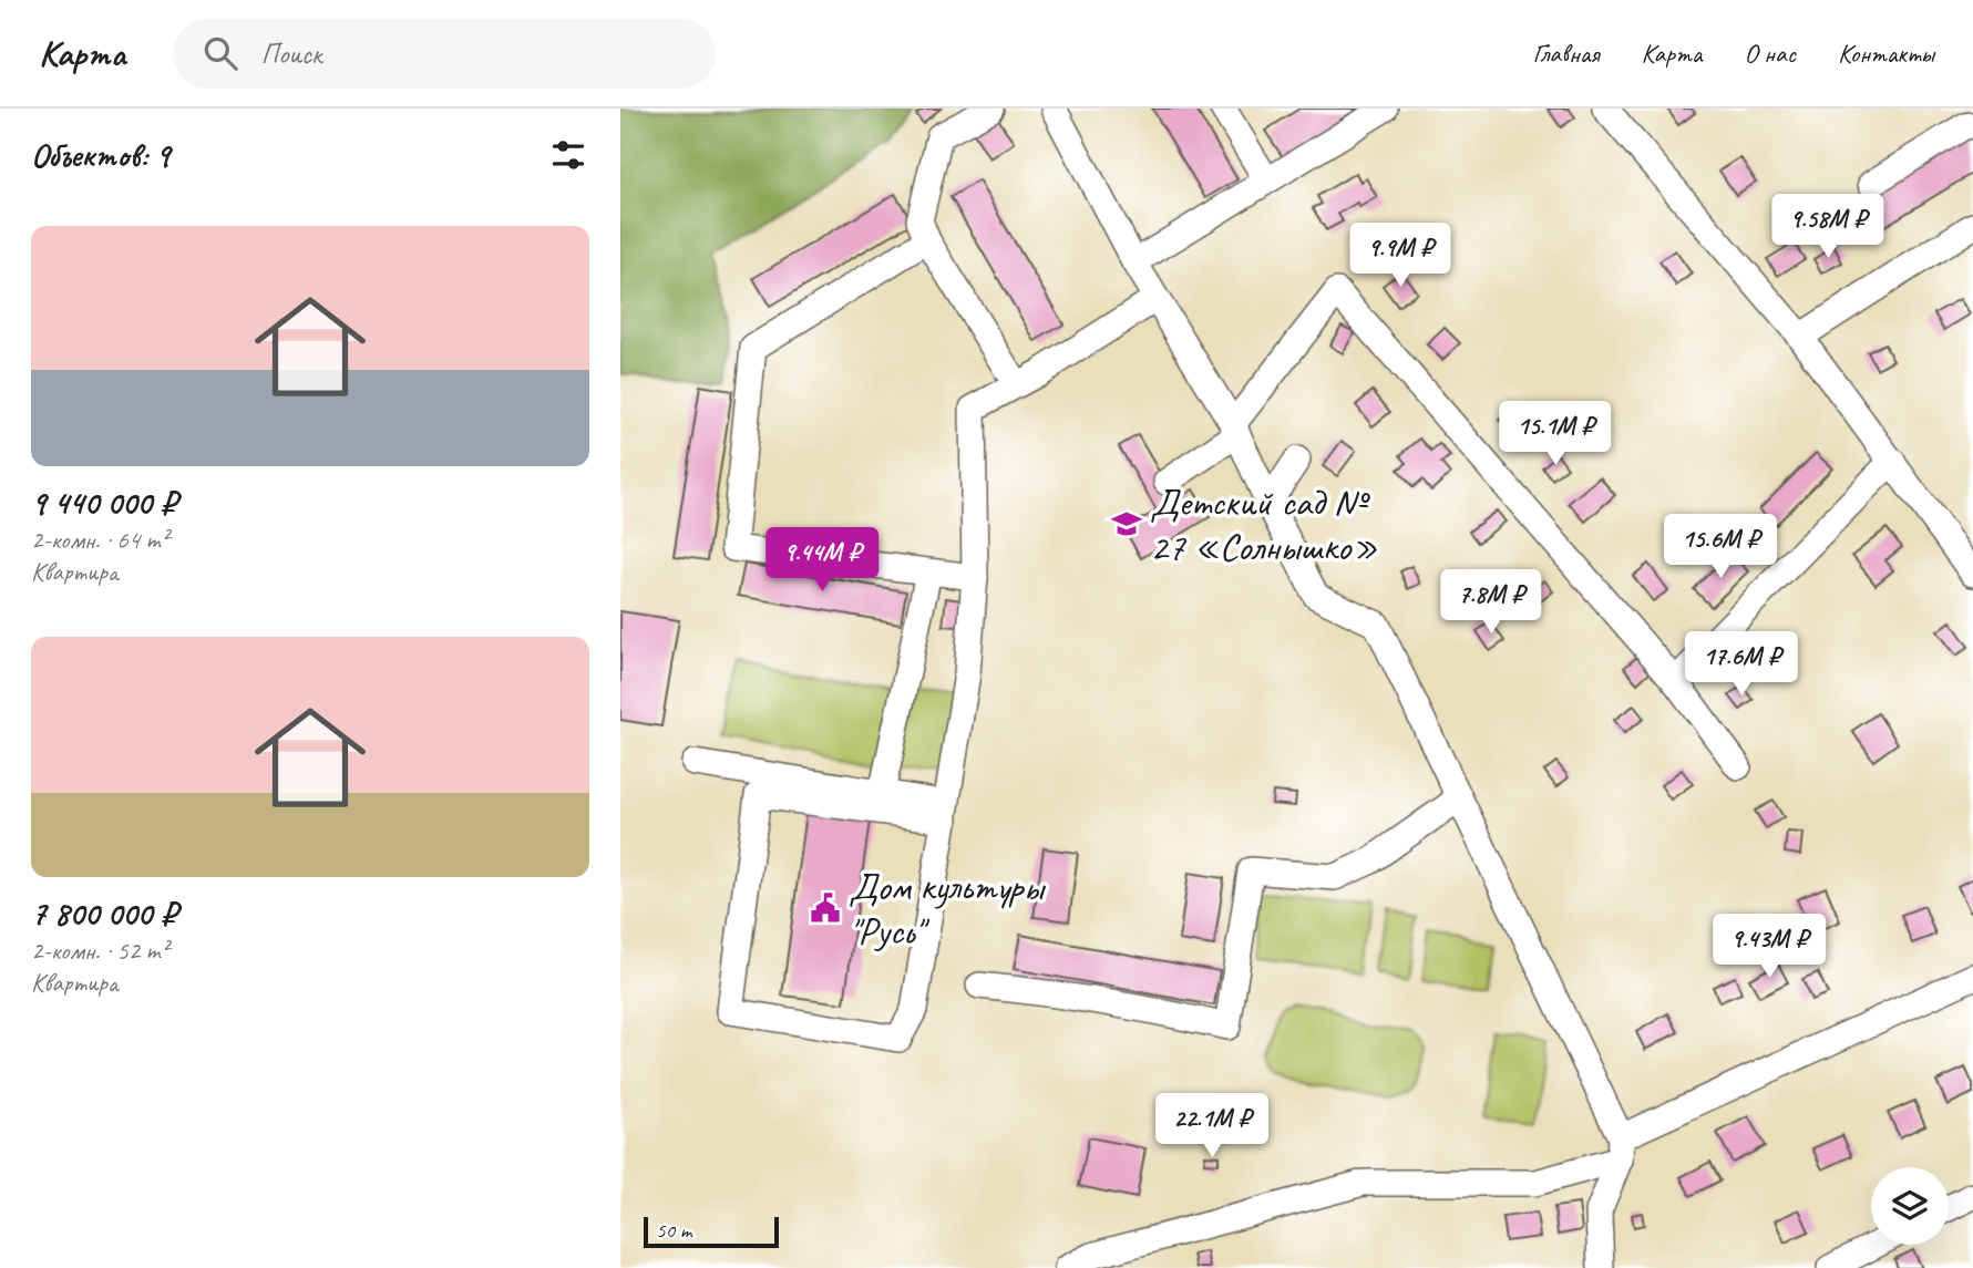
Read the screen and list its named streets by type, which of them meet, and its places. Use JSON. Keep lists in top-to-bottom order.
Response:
{
  "places": {
    "school or university": ["Детский сад № 27 «Солнышко»"],
    "public building": ["Дом культуры \"Русь\""]
  },
  "scale_bar": "50 m",
  "page": {
    "header": "Карта",
    "search": "Поиск",
    "nav": [
      "Главная",
      "Карта",
      "О нас",
      "Контакты"
    ],
    "heading": "Объектов: 9",
    "price": [
      "9.58M ₽",
      "9.9M ₽",
      "15.1M ₽",
      "15.6M ₽",
      "9.44M ₽",
      "7.8M ₽",
      "17.6M ₽",
      "9.43M ₽",
      "22.1M ₽"
    ],
    "list": [
      {
        "name": "9 440 000 ₽",
        "note": "2-комн. · 64 m² · Квартира"
      },
      {
        "name": "7 800 000 ₽",
        "note": "2-комн. · 52 m² · Квартира"
      }
    ],
    "scale": "50 m"
  }
}
